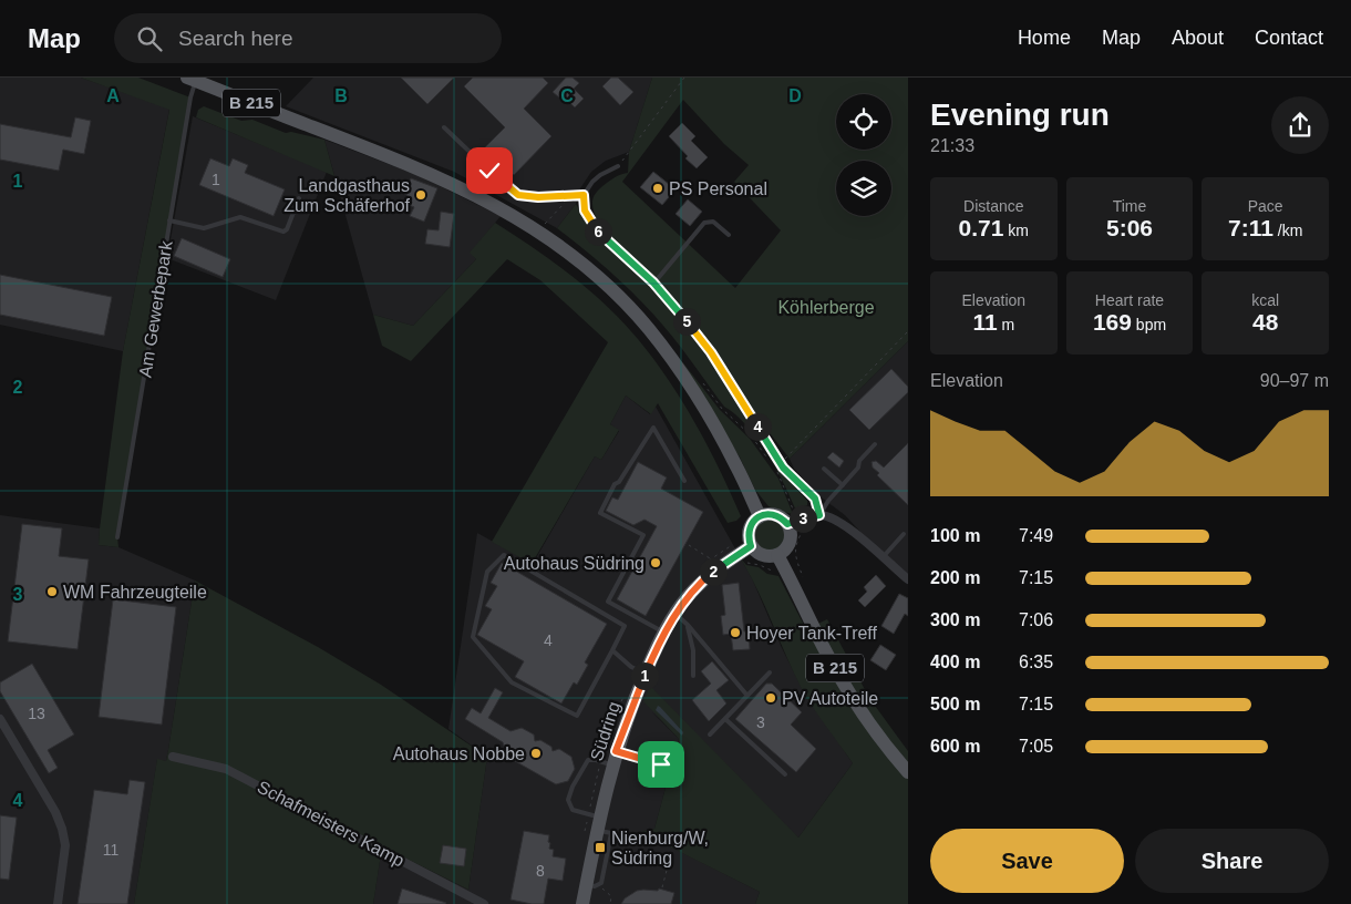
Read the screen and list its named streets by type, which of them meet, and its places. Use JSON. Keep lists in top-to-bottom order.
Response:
{
  "streets": {
    "main road": ["B 215", "Südring"],
    "street": ["Schafmeisters Kamp"],
    "lane": ["Am Gewerbepark"]
  },
  "crossings": [
    ["B 215", "Am Gewerbepark"]
  ],
  "parks": ["Köhlerberge"],
  "places": {
    "other": [
      "PS Personal",
      "Landgasthaus Zum Schäferhof",
      "Autohaus Südring",
      "WM Fahrzeugteile",
      "Hoyer Tank-Treff",
      "PV Autoteile",
      "Autohaus Nobbe"
    ],
    "transit": ["Nienburg/W, Südring"]
  },
  "house_numbers": [
    "1",
    "4",
    "13",
    "3",
    "11",
    "8"
  ],
  "page": {
    "header": "Map",
    "search": "Search here",
    "nav": [
      "Home",
      "Map",
      "About",
      "Contact"
    ],
    "heading": ["Evening run", "21:33"],
    "stats": [
      ["Distance", "0.71 km"],
      ["Time", "5:06"],
      ["Pace", "7:11 /km"],
      ["Elevation", "11 m"],
      ["Heart rate", "169 bpm"],
      ["kcal", "48"]
    ],
    "pins": [
      "6",
      "5",
      "4",
      "3",
      "2",
      "1"
    ],
    "chart": ["Elevation", "90–97 m"],
    "list": [
      {
        "name": "100 m",
        "note": "7:49"
      },
      {
        "name": "200 m",
        "note": "7:15"
      },
      {
        "name": "300 m",
        "note": "7:06"
      },
      {
        "name": "400 m",
        "note": "6:35"
      },
      {
        "name": "500 m",
        "note": "7:15"
      },
      {
        "name": "600 m",
        "note": "7:05"
      }
    ],
    "buttons": ["Save", "Share"]
  },
  "grid": {
    "columns": [
      "A",
      "B",
      "C",
      "D"
    ],
    "rows": [
      "1",
      "2",
      "3",
      "4"
    ]
  }
}
